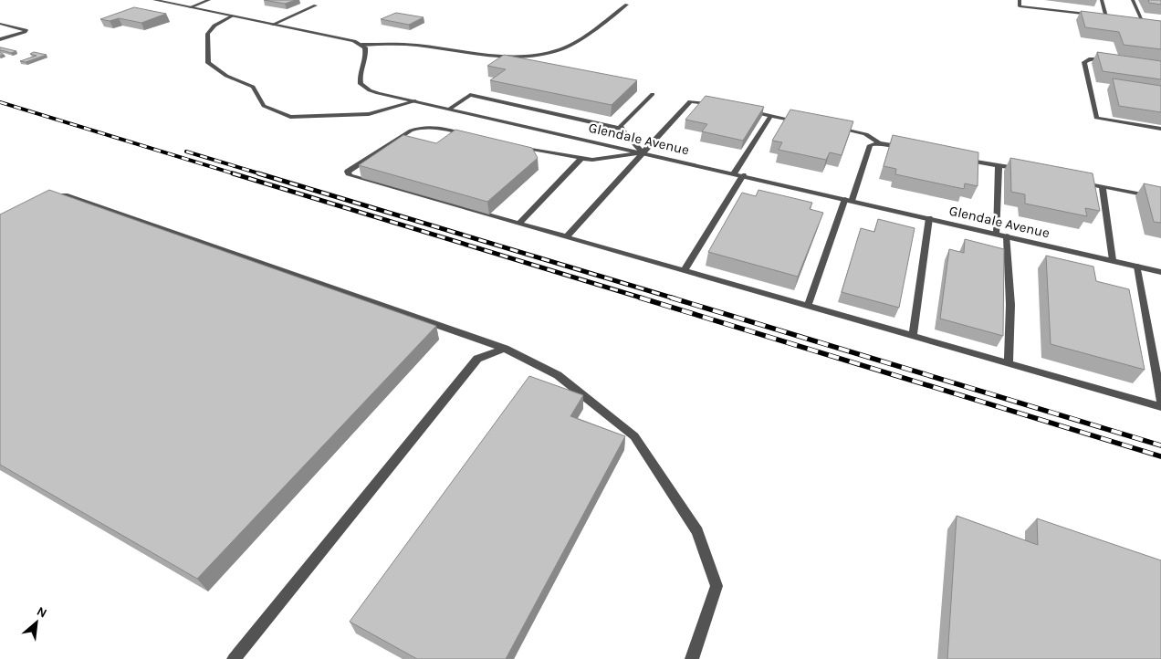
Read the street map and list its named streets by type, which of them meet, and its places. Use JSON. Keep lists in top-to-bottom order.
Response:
{
  "streets": {
    "street": ["Glendale Avenue"]
  },
  "north": "top right"
}
